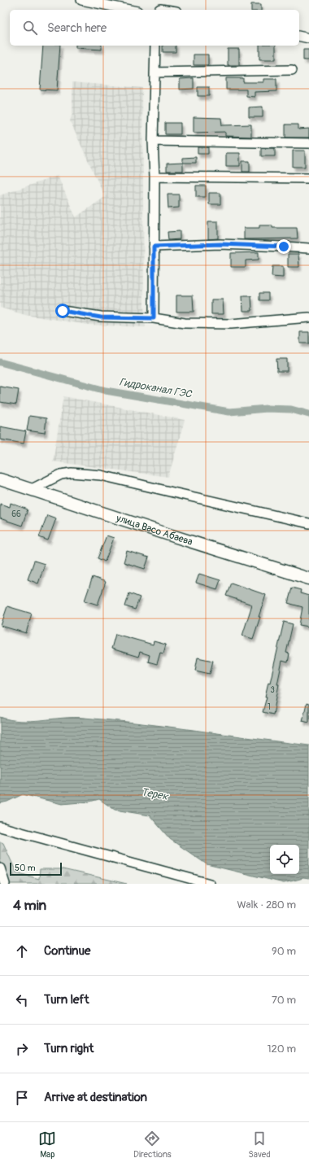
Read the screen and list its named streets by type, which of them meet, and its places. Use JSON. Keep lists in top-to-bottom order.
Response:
{
  "streets": {
    "main road": ["улица Васо Абаева"]
  },
  "water": ["Гидроканал ГЭС", "Терек"],
  "house_numbers": ["66", "3", "1"],
  "scale_bar": "50 m",
  "page": {
    "search": "Search here",
    "scale": "50 m",
    "heading": ["4 min", "Walk · 280 m"],
    "list": [
      ["Continue", "90 m"],
      ["Turn left", "70 m"],
      ["Turn right", "120 m"],
      "Arrive at destination"
    ],
    "nav": ["Map", "Directions", "Saved"]
  }
}
